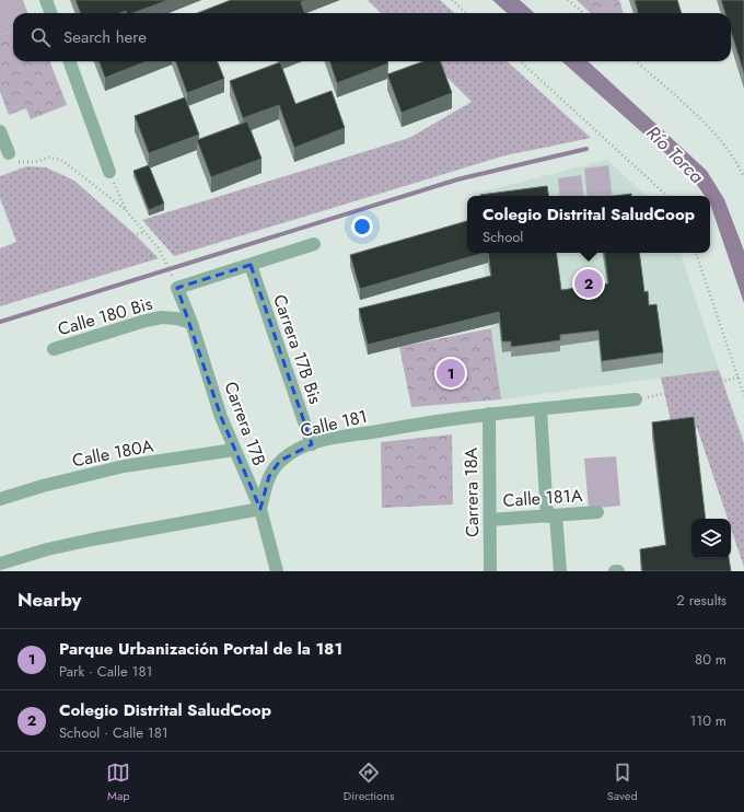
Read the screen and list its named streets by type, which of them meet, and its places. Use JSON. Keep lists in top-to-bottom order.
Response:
{
  "streets": {
    "street": [
      "Calle 180 Bis",
      "Carrera 17B Bis",
      "Carrera 17B",
      "Calle 181",
      "Calle 180A",
      "Carrera 18A",
      "Calle 181A"
    ]
  },
  "crossings": [
    ["Calle 180 Bis", "Carrera 17B"],
    ["Carrera 17B Bis", "Calle 181"],
    ["Carrera 17B", "Calle 181"],
    ["Carrera 17B", "Calle 180A"],
    ["Calle 181", "Carrera 18A"],
    ["Carrera 18A", "Calle 181A"]
  ],
  "water": ["Río Torca"],
  "page": {
    "search": "Search here",
    "popup": ["Colegio Distrital SaludCoop", "School"],
    "pins": ["2", "1"],
    "heading": ["Nearby", "2 results"],
    "list": [
      {
        "mark": "1",
        "name": "Parque Urbanización Portal de la 181",
        "note": "Park · Calle 181",
        "value": "80 m"
      },
      {
        "mark": "2",
        "name": "Colegio Distrital SaludCoop",
        "note": "School · Calle 181",
        "value": "110 m"
      }
    ],
    "nav": ["Map", "Directions", "Saved"]
  }
}
